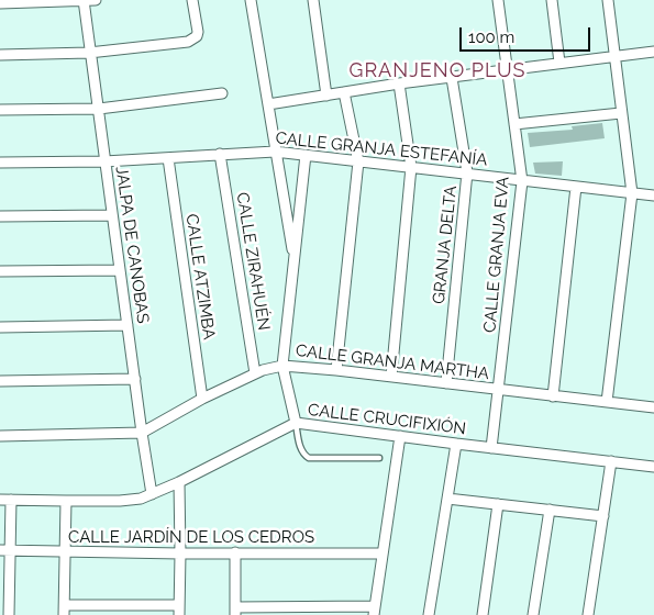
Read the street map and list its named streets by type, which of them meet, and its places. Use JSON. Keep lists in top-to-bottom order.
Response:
{
  "streets": {
    "street": [
      "CALLE GRANJA ESTEFANÍA",
      "JALPA DE CANOBAS",
      "GRANJA DELTA",
      "CALLE GRANJA EVA",
      "CALLE ZIRAHUÉN",
      "CALLE ATZIMBA",
      "CALLE GRANJA MARTHA",
      "CALLE CRUCIFIXIÓN",
      "CALLE JARDÍN DE LOS CEDROS"
    ]
  },
  "crossings": [
    ["CALLE GRANJA ESTEFANÍA", "JALPA DE CANOBAS"],
    ["CALLE GRANJA ESTEFANÍA", "GRANJA DELTA"],
    ["CALLE GRANJA ESTEFANÍA", "CALLE GRANJA EVA"],
    ["CALLE GRANJA ESTEFANÍA", "CALLE ZIRAHUÉN"],
    ["CALLE GRANJA ESTEFANÍA", "CALLE ATZIMBA"],
    ["JALPA DE CANOBAS", "CALLE GRANJA MARTHA"],
    ["JALPA DE CANOBAS", "CALLE CRUCIFIXIÓN"],
    ["GRANJA DELTA", "CALLE GRANJA MARTHA"],
    ["CALLE GRANJA EVA", "CALLE GRANJA MARTHA"],
    ["CALLE GRANJA EVA", "CALLE CRUCIFIXIÓN"],
    ["CALLE ZIRAHUÉN", "CALLE GRANJA MARTHA"],
    ["CALLE ATZIMBA", "CALLE GRANJA MARTHA"]
  ],
  "districts": ["GRANJENO PLUS"],
  "scale_bar": "100 m"
}
